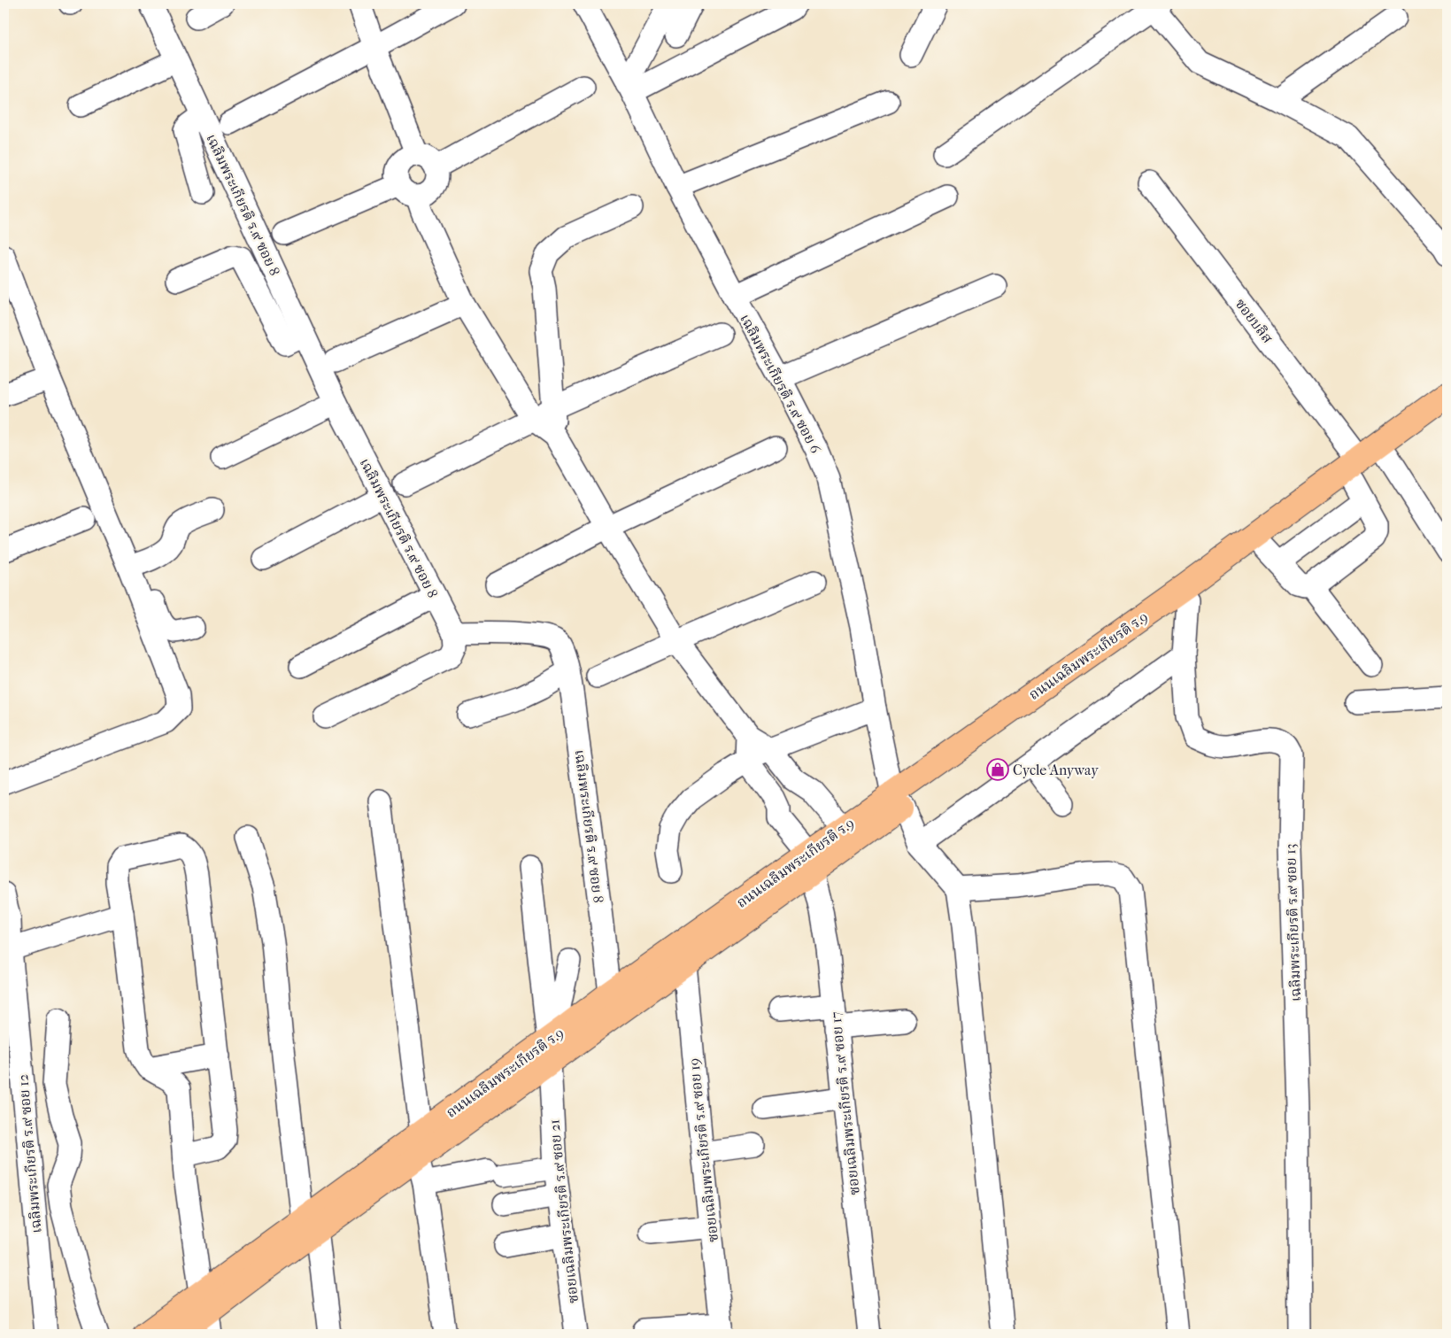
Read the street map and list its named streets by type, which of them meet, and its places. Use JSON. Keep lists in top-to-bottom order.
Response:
{
  "streets": {
    "main road": ["ถนนเฉลิมพระเกียรติ ร.9"],
    "street": [
      "เฉลิมพระเกียรติ ร.๙ ซอย 8",
      "ซอยบลิส",
      "เฉลิมพระเกียรติ ร.๙ ซอย 6",
      "เฉลิมพระเกียรติ ร.๙ ซอย 13",
      "ซอยเฉลิมพระเกียรติ ร.๙ ซอย 17",
      "ซอยเฉลิมพระเกียรติ ร.๙ ซอย 19",
      "เฉลิมพระเกียรติ ร.๙ ซอย 12",
      "ซอยเฉลิมพระเกียรติ ร.๙ ซอย 21"
    ]
  },
  "crossings": [
    ["เฉลิมพระเกียรติ ร.๙ ซอย 8", "ถนนเฉลิมพระเกียรติ ร.9"],
    ["ซอยบลิส", "ถนนเฉลิมพระเกียรติ ร.9"],
    ["เฉลิมพระเกียรติ ร.๙ ซอย 6", "ถนนเฉลิมพระเกียรติ ร.9"],
    ["ถนนเฉลิมพระเกียรติ ร.9", "เฉลิมพระเกียรติ ร.๙ ซอย 13"],
    ["ถนนเฉลิมพระเกียรติ ร.9", "ซอยเฉลิมพระเกียรติ ร.๙ ซอย 17"],
    ["ถนนเฉลิมพระเกียรติ ร.9", "ซอยเฉลิมพระเกียรติ ร.๙ ซอย 19"],
    ["ถนนเฉลิมพระเกียรติ ร.9", "ซอยเฉลิมพระเกียรติ ร.๙ ซอย 21"]
  ],
  "places": {
    "shop": ["Cycle Anyway"]
  }
}
